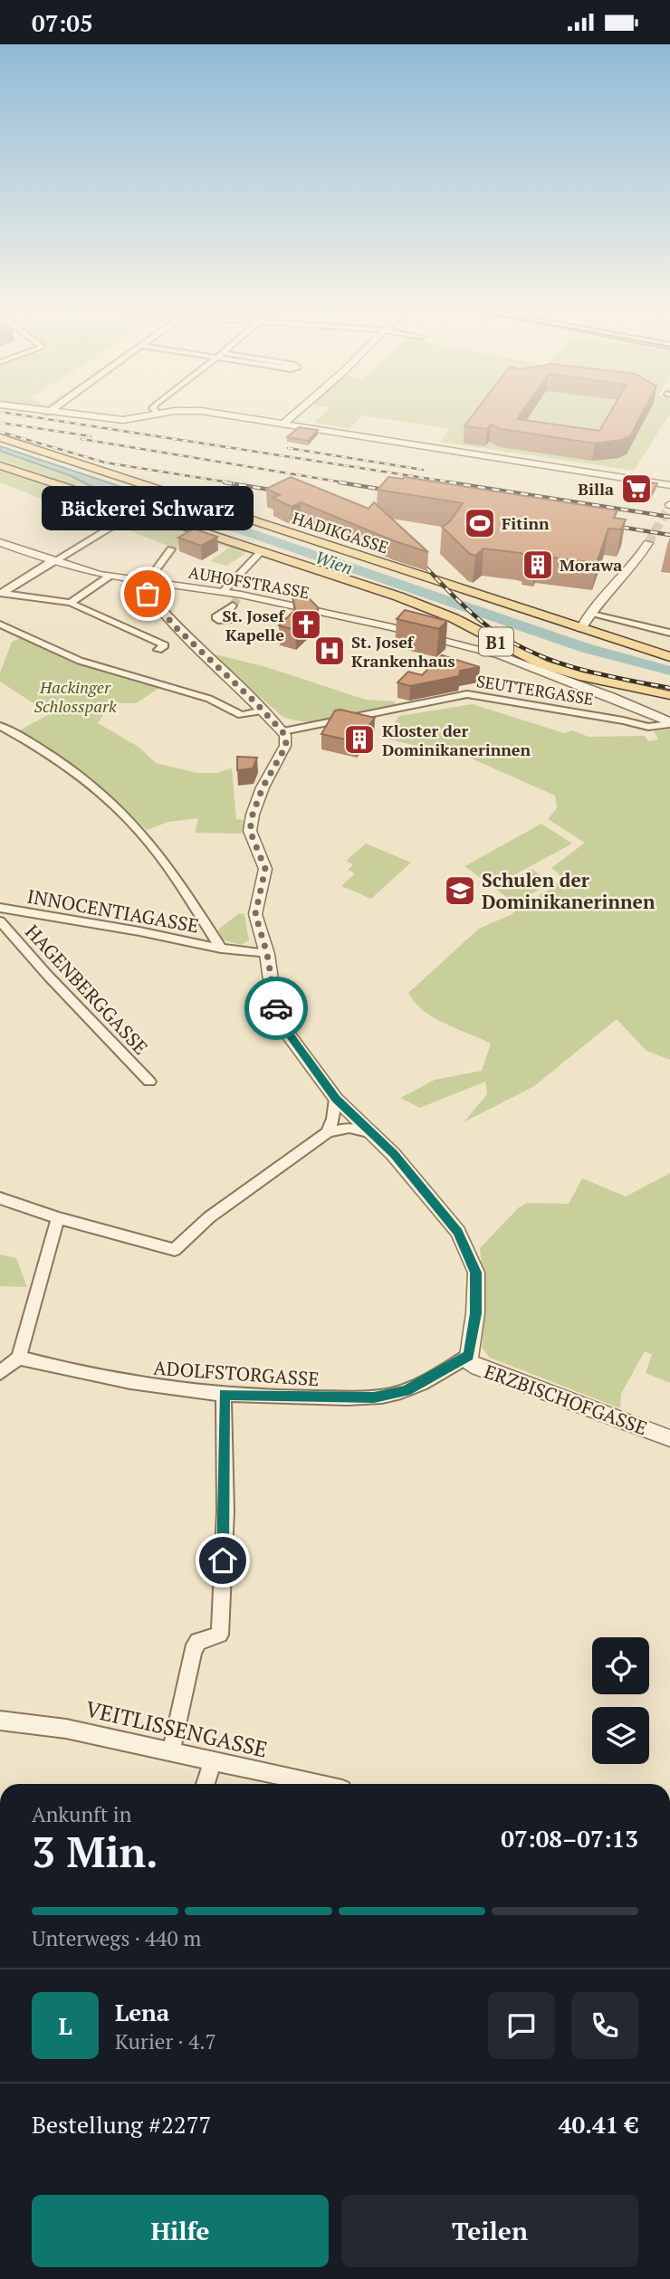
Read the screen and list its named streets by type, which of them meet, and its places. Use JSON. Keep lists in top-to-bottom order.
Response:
{
  "streets": {
    "main road": ["HADIKGASSE", "B1"],
    "street": [
      "AUHOFSTRASSE",
      "SEUTTERGASSE",
      "INNOCENTIAGASSE",
      "HAGENBERGGASSE",
      "ADOLFSTORGASSE",
      "ERZBISCHOFGASSE",
      "VEITLISSENGASSE"
    ]
  },
  "crossings": [
    ["AUHOFSTRASSE", "SEUTTERGASSE"],
    ["SEUTTERGASSE", "ERZBISCHOFGASSE"],
    ["ADOLFSTORGASSE", "ERZBISCHOFGASSE"]
  ],
  "water": ["Wien"],
  "parks": ["Hackinger Schlosspark"],
  "places": {
    "supermarket": ["Billa"],
    "sports": ["Fitinn"],
    "building": ["Morawa", "Kloster der Dominikanerinnen"],
    "other": ["Bäckerei Schwarz"],
    "church": ["St. Josef Kapelle"],
    "hospital": ["St. Josef Krankenhaus"],
    "school or university": ["Schulen der Dominikanerinnen"]
  },
  "page": {
    "status": "07:05",
    "bubble": "Bäckerei Schwarz",
    "heading": ["3 Min.", "Ankunft in", "07:08–07:13"],
    "panel": [
      "Lena",
      "Kurier · 4.7",
      "Bestellung #2277",
      "40.41 €"
    ],
    "bar": "Unterwegs · 440 m",
    "round": "L",
    "buttons": ["Hilfe", "Teilen"]
  }
}
